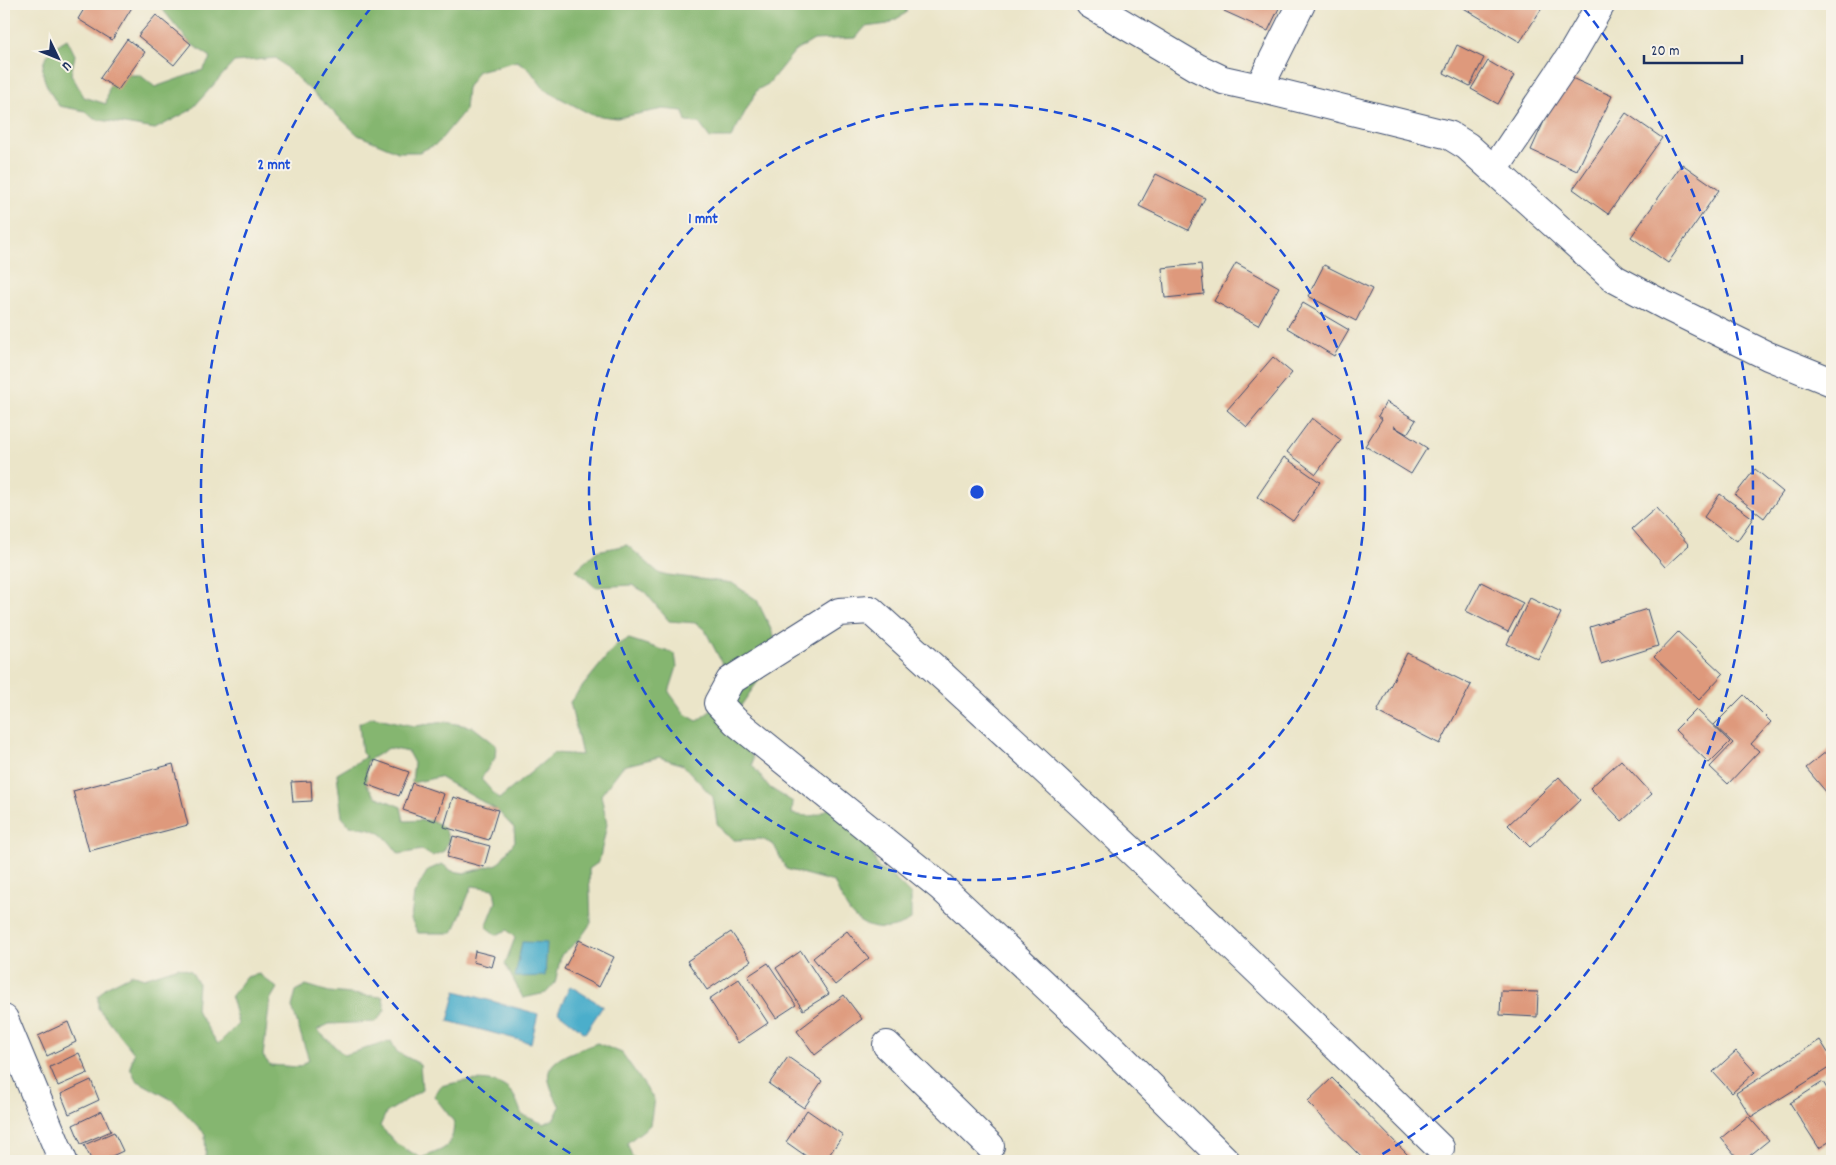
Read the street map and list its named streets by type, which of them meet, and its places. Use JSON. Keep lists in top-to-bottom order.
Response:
{
  "scale_bar": "20 m",
  "north": "bottom right",
  "rings": ["2 mnt", "1 mnt"]
}
